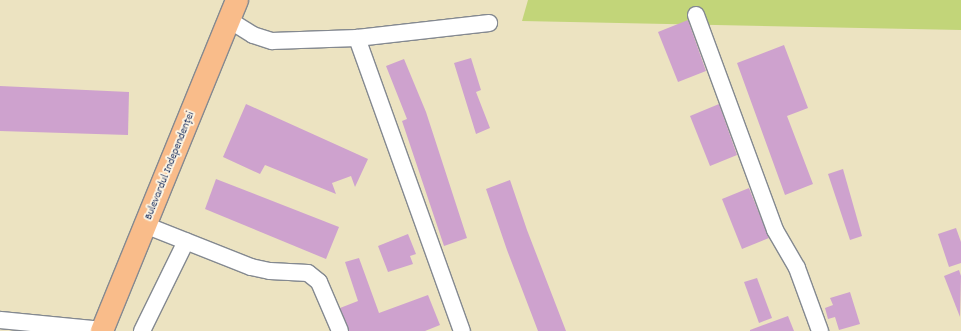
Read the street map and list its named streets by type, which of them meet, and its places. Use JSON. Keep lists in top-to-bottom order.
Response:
{
  "streets": {
    "highway": ["Bulevardul Independenței"]
  }
}
